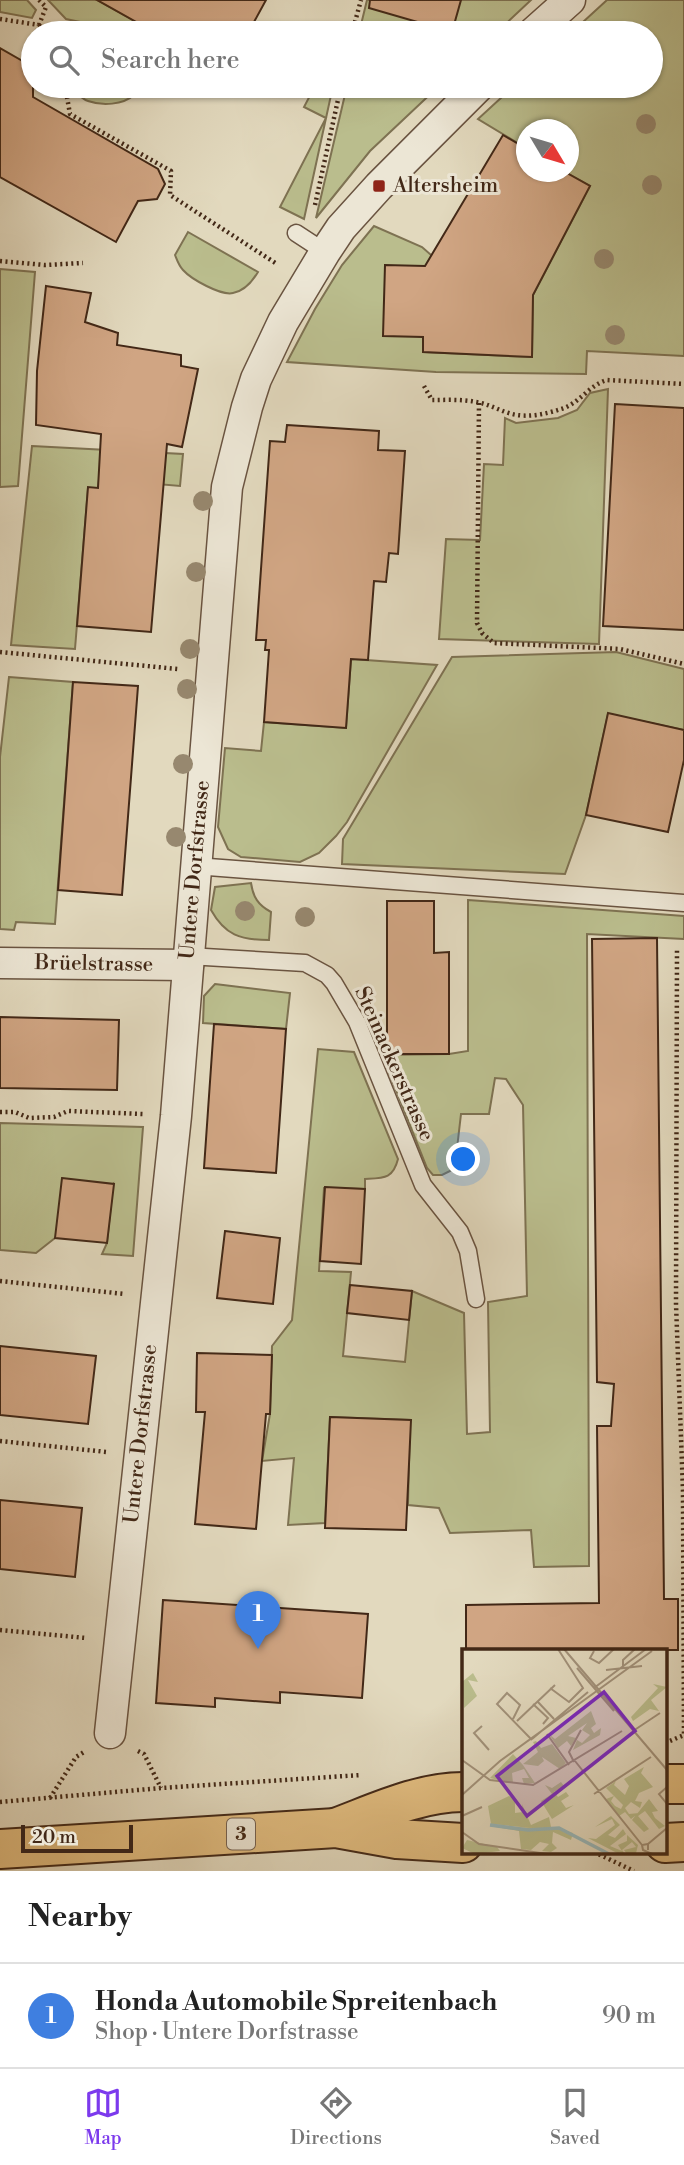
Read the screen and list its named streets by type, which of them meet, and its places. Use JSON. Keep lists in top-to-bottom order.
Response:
{
  "streets": {
    "main road": ["3"],
    "street": ["Untere Dorfstrasse", "Brüelstrasse"],
    "lane": ["Steinackerstrasse"]
  },
  "crossings": [
    ["Untere Dorfstrasse", "Brüelstrasse"],
    ["Untere Dorfstrasse", "Steinackerstrasse"],
    ["Brüelstrasse", "Steinackerstrasse"]
  ],
  "places": {
    "transit": ["Altersheim"]
  },
  "scale_bar": "20 m",
  "north": "bottom right",
  "page": {
    "search": "Search here",
    "pins": "1",
    "scale": "20 m",
    "heading": "Nearby",
    "list": [
      {
        "mark": "1",
        "name": "Honda Automobile Spreitenbach",
        "note": "Shop · Untere Dorfstrasse",
        "value": "90 m"
      }
    ],
    "nav": ["Map", "Directions", "Saved"]
  }
}
